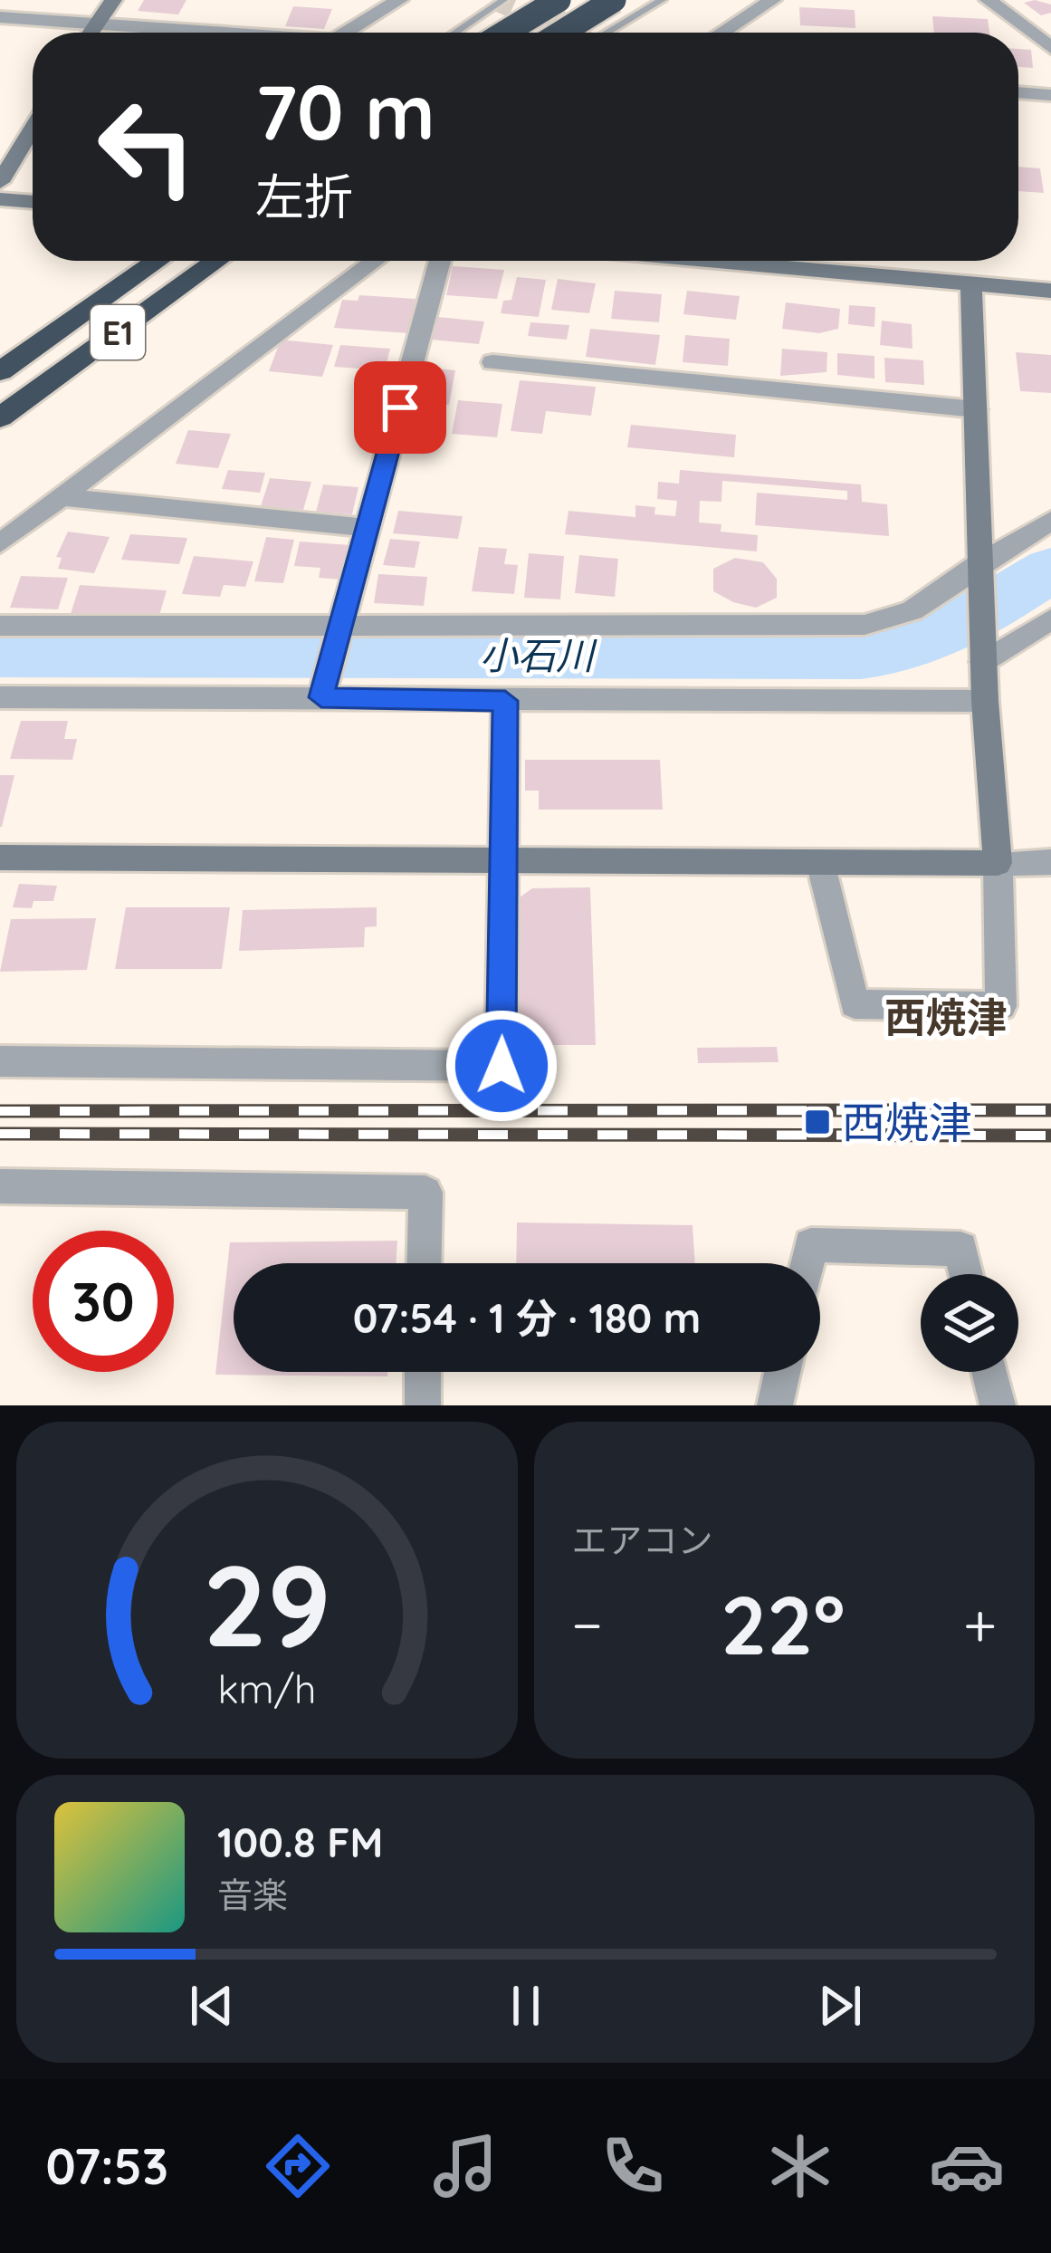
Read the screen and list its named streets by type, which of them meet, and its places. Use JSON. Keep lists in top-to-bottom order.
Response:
{
  "streets": {
    "highway": ["E1"]
  },
  "districts": ["西焼津"],
  "water": ["小石川"],
  "places": {
    "transit": ["西焼津"]
  },
  "page": {
    "turn": ["70 m", "左折"],
    "limit": "30",
    "trip": "07:54 · 1 分 · 180 m",
    "tile": "エアコン",
    "heat": ["−", "22°", "+"],
    "song": ["100.8 FM", "音楽"],
    "tabs": "07:53",
    "gauge": ["29", "km/h"]
  }
}
